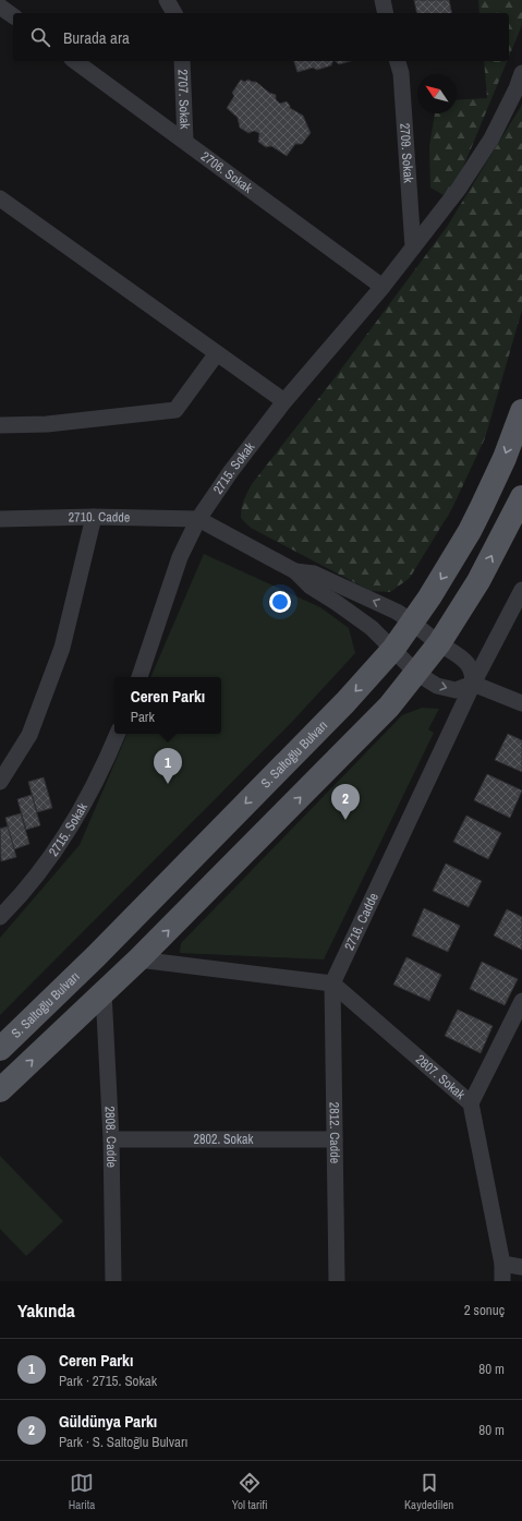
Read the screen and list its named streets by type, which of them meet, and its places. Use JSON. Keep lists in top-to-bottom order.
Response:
{
  "streets": {
    "main road": ["S. Saltoğlu Bulvarı"],
    "street": [
      "2707. Sokak",
      "2709. Sokak",
      "2706. Sokak",
      "2715. Sokak",
      "2710. Cadde",
      "2716. Cadde",
      "2807. Sokak",
      "2812. Cadde",
      "2808. Cadde",
      "2802. Sokak"
    ]
  },
  "crossings": [
    ["2707. Sokak", "2706. Sokak"],
    ["2709. Sokak", "2715. Sokak"],
    ["2706. Sokak", "2715. Sokak"],
    ["2715. Sokak", "2710. Cadde"],
    ["2716. Cadde", "2807. Sokak"],
    ["2716. Cadde", "2812. Cadde"],
    ["2807. Sokak", "2812. Cadde"],
    ["2812. Cadde", "2802. Sokak"],
    ["2808. Cadde", "2802. Sokak"]
  ],
  "north": "top left",
  "page": {
    "search": "Burada ara",
    "popup": ["Ceren Parkı", "Park"],
    "pins": ["1", "2"],
    "heading": ["Yakında", "2 sonuç"],
    "list": [
      {
        "mark": "1",
        "name": "Ceren Parkı",
        "note": "Park · 2715. Sokak",
        "value": "80 m"
      },
      {
        "mark": "2",
        "name": "Güldünya Parkı",
        "note": "Park · S. Saltoğlu Bulvarı",
        "value": "80 m"
      }
    ],
    "nav": ["Harita", "Yol tarifi", "Kaydedilen"]
  }
}
